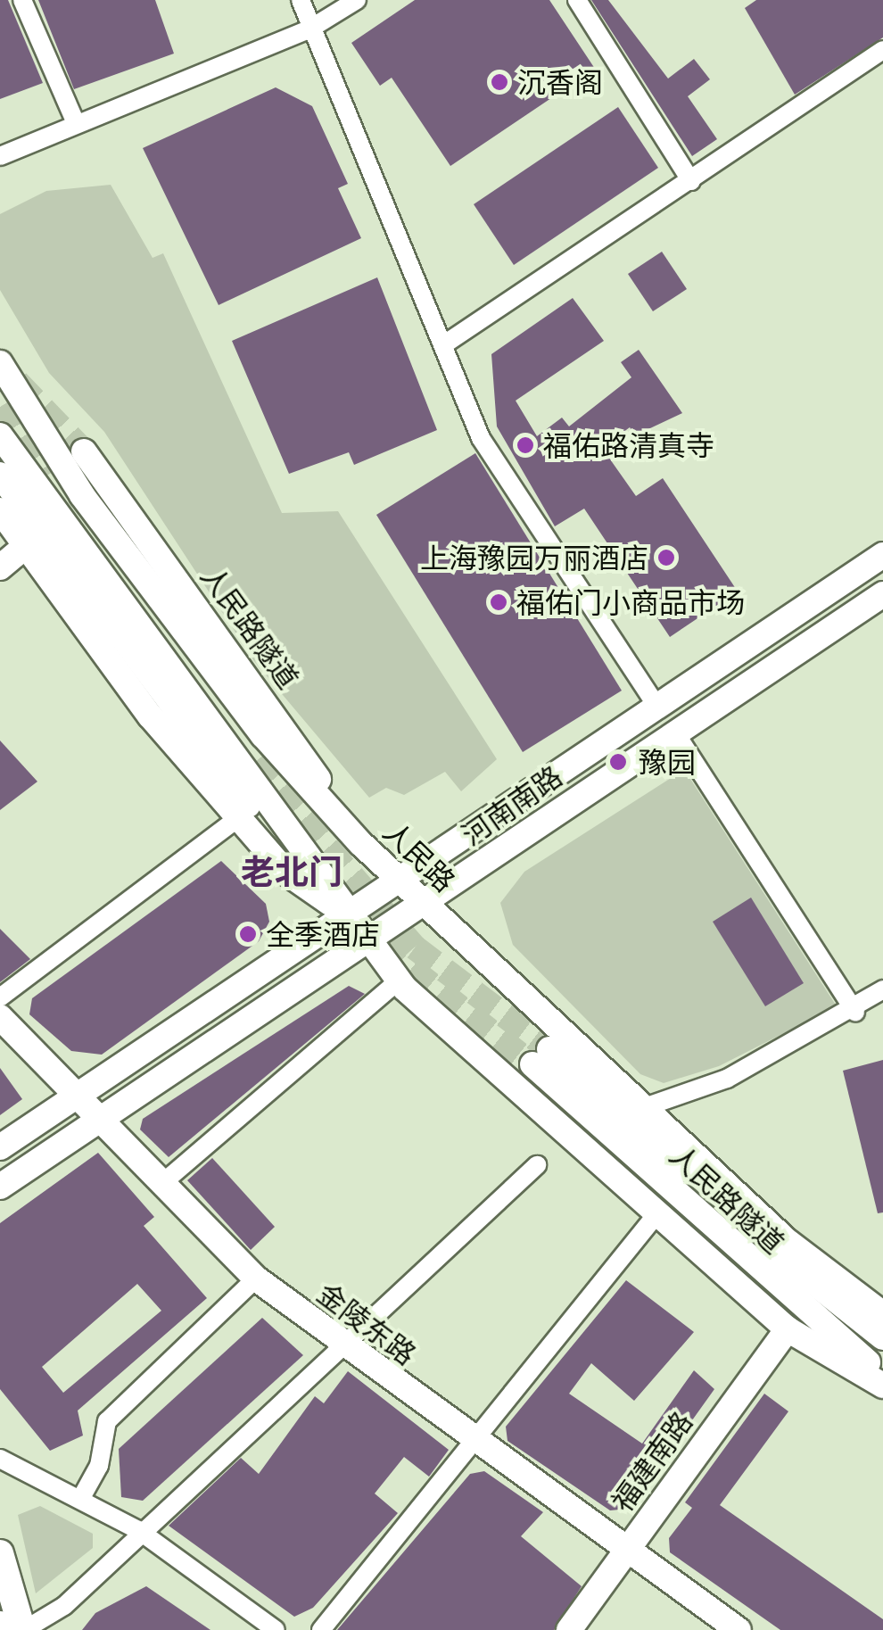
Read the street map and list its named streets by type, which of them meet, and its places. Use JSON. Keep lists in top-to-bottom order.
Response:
{
  "streets": {
    "main road": [
      "人民路隧道",
      "河南南路",
      "人民路",
      "金陵东路",
      "福建南路"
    ]
  },
  "crossings": [
    ["人民路隧道", "人民路"],
    ["河南南路", "人民路"],
    ["河南南路", "金陵东路"],
    ["金陵东路", "福建南路"]
  ],
  "districts": ["老北门"],
  "places": [
    "沉香阁",
    "福佑路清真寺",
    "上海豫园万丽酒店",
    "福佑门小商品市场",
    "豫园",
    "全季酒店"
  ]
}
